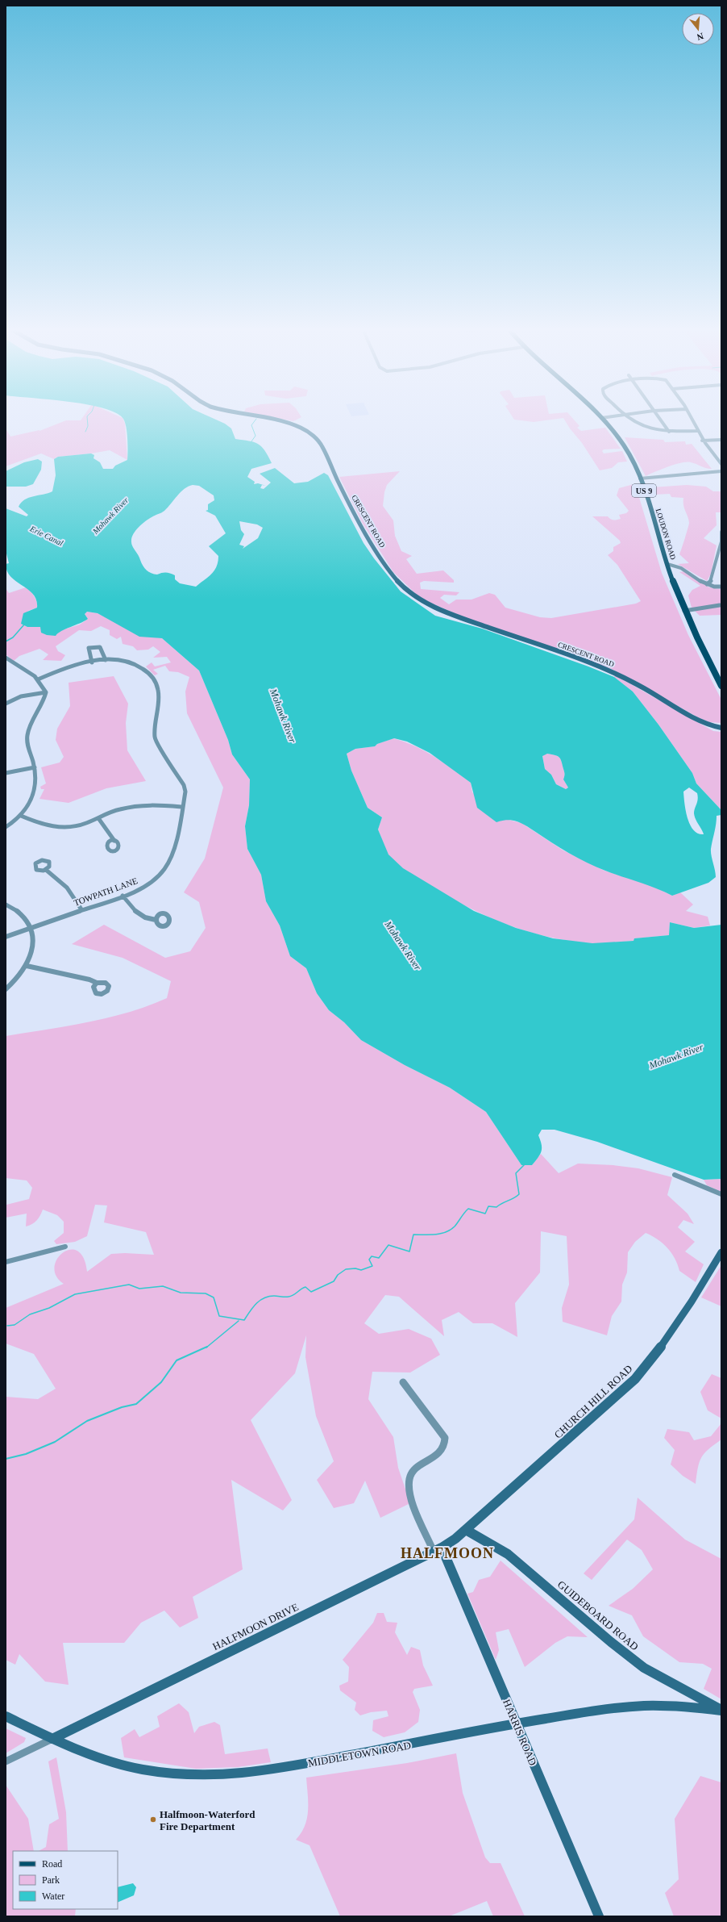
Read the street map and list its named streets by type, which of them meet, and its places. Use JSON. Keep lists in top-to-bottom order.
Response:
{
  "streets": {
    "main road": ["US 9", "LOUDON ROAD"],
    "street": [
      "CRESCENT ROAD",
      "TOWPATH LANE",
      "CHURCH HILL ROAD",
      "GUIDEBOARD ROAD",
      "HALFMOON DRIVE",
      "HARRIS ROAD",
      "MIDDLETOWN ROAD"
    ]
  },
  "crossings": [
    ["CHURCH HILL ROAD", "GUIDEBOARD ROAD"],
    ["CHURCH HILL ROAD", "HALFMOON DRIVE"],
    ["GUIDEBOARD ROAD", "HALFMOON DRIVE"],
    ["GUIDEBOARD ROAD", "MIDDLETOWN ROAD"],
    ["HALFMOON DRIVE", "HARRIS ROAD"],
    ["HALFMOON DRIVE", "MIDDLETOWN ROAD"],
    ["HARRIS ROAD", "MIDDLETOWN ROAD"]
  ],
  "districts": ["HALFMOON"],
  "water": ["Mohawk River", "Erie Canal"],
  "places": ["Halfmoon-Waterford Fire Department"],
  "legend": ["Road", "Park", "Water"],
  "north": "bottom"
}
